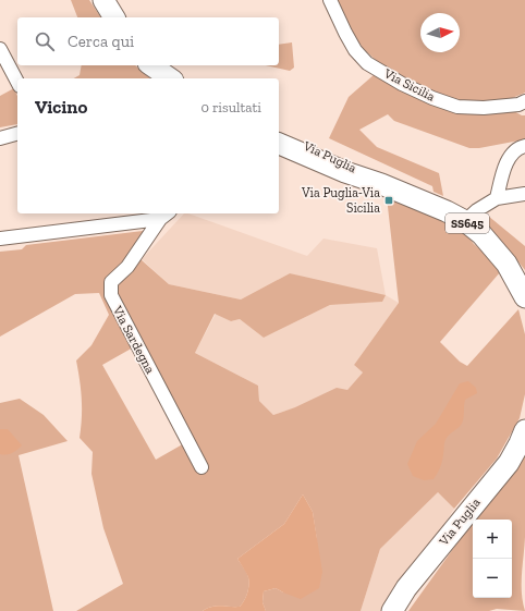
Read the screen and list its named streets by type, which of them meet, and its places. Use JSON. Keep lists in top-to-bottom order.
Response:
{
  "streets": {
    "main road": ["Via Puglia", "SS645"],
    "street": ["Via Sicilia", "Via Sardegna"]
  },
  "places": {
    "transit": ["Via Puglia-Via Sicilia"]
  },
  "north": "right",
  "page": {
    "search": "Cerca qui",
    "heading": ["Vicino", "0 risultati"],
    "map_buttons": ["+", "−"]
  }
}
